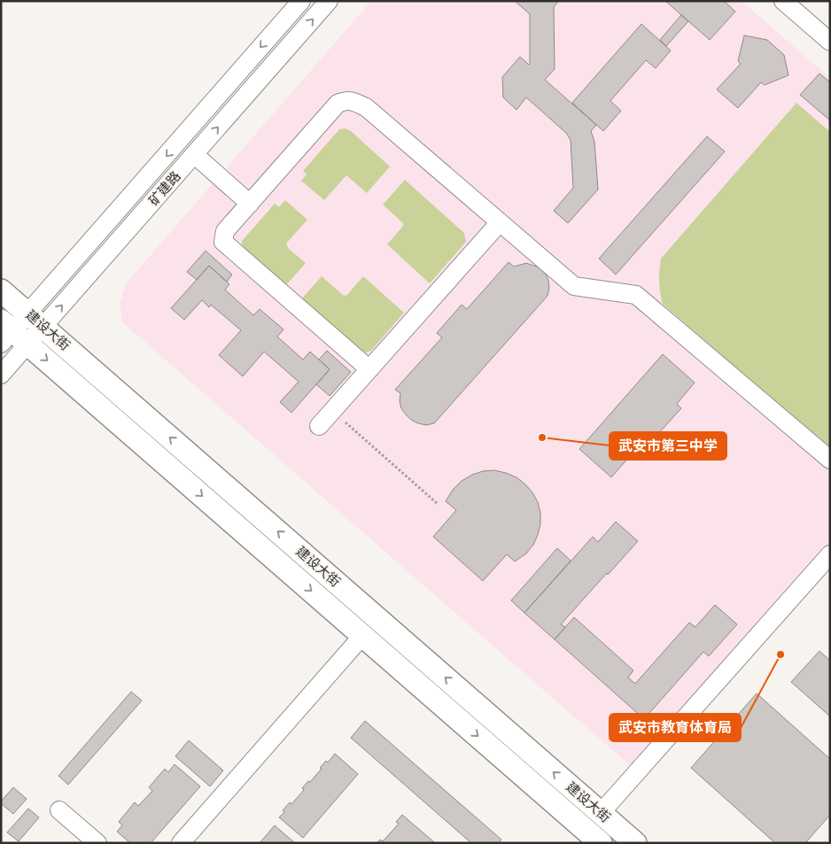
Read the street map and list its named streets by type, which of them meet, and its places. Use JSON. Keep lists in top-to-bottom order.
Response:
{
  "streets": {
    "main road": ["建设大街"],
    "street": ["矿建路"]
  },
  "crossings": [
    ["矿建路", "建设大街"]
  ],
  "places": ["武安市第三中学", "武安市教育体育局"]
}
